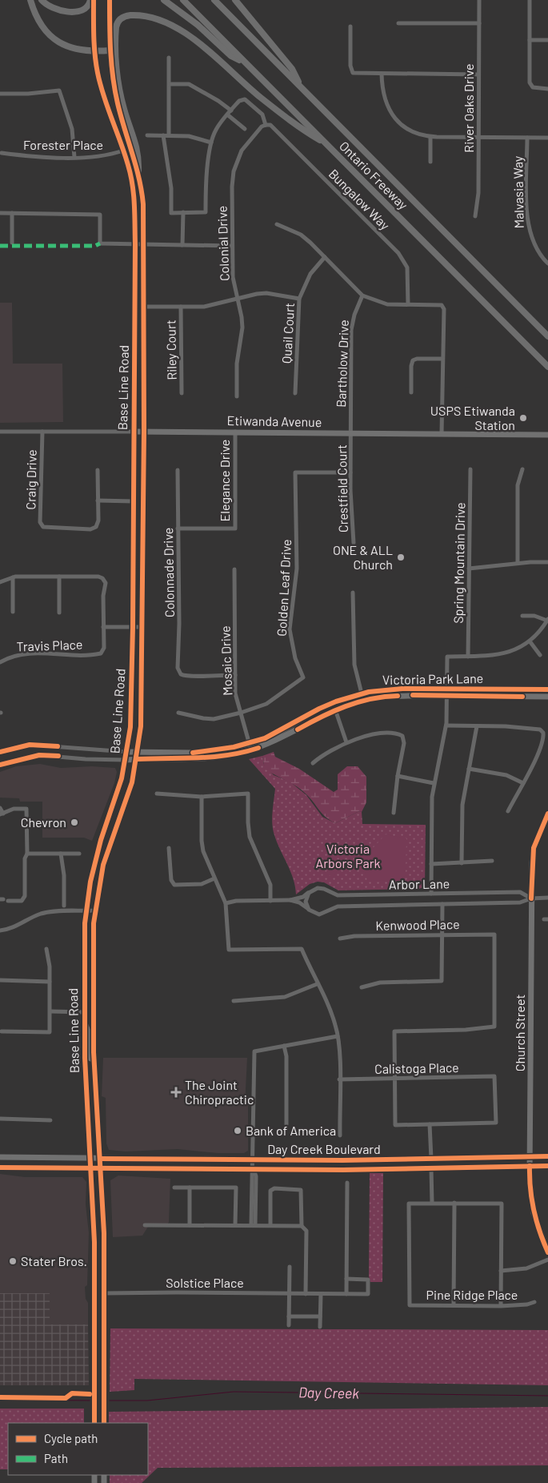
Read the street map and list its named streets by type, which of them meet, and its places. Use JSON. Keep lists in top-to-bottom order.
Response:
{
  "streets": {
    "highway": ["Ontario Freeway"],
    "main road": [
      "Base Line Road",
      "Etiwanda Avenue",
      "Victoria Park Lane",
      "Church Street",
      "Day Creek Boulevard"
    ],
    "street": [
      "River Oaks Drive",
      "Forester Place",
      "Malvasia Way",
      "Bungalow Way",
      "Colonial Drive",
      "Quail Court",
      "Riley Court",
      "Bartholow Drive",
      "Craig Drive",
      "Elegance Drive",
      "Crestfield Court",
      "Spring Mountain Drive",
      "Colonnade Drive",
      "Golden Leaf Drive",
      "Travis Place",
      "Mosaic Drive",
      "Arbor Lane",
      "Kenwood Place",
      "Calistoga Place",
      "Solstice Place",
      "Pine Ridge Place"
    ]
  },
  "crossings": [
    ["Forester Place", "Base Line Road"],
    ["Bungalow Way", "Colonial Drive"],
    ["Bartholow Drive", "Etiwanda Avenue"],
    ["Bartholow Drive", "Crestfield Court"],
    ["Base Line Road", "Etiwanda Avenue"],
    ["Base Line Road", "Victoria Park Lane"],
    ["Base Line Road", "Day Creek Boulevard"],
    ["Base Line Road", "Solstice Place"],
    ["Etiwanda Avenue", "Craig Drive"],
    ["Etiwanda Avenue", "Elegance Drive"],
    ["Etiwanda Avenue", "Crestfield Court"],
    ["Elegance Drive", "Colonnade Drive"],
    ["Crestfield Court", "Golden Leaf Drive"],
    ["Colonnade Drive", "Mosaic Drive"],
    ["Golden Leaf Drive", "Mosaic Drive"],
    ["Mosaic Drive", "Victoria Park Lane"],
    ["Arbor Lane", "Church Street"],
    ["Kenwood Place", "Calistoga Place"],
    ["Church Street", "Day Creek Boulevard"]
  ],
  "water": ["Day Creek"],
  "parks": ["Victoria Arbors Park"],
  "places": {
    "other": [
      "USPS Etiwanda Station",
      "ONE & ALL Church",
      "Chevron",
      "Bank of America",
      "Stater Bros."
    ],
    "health": ["The Joint Chiropractic"]
  },
  "legend": ["Cycle path", "Path"]
}
